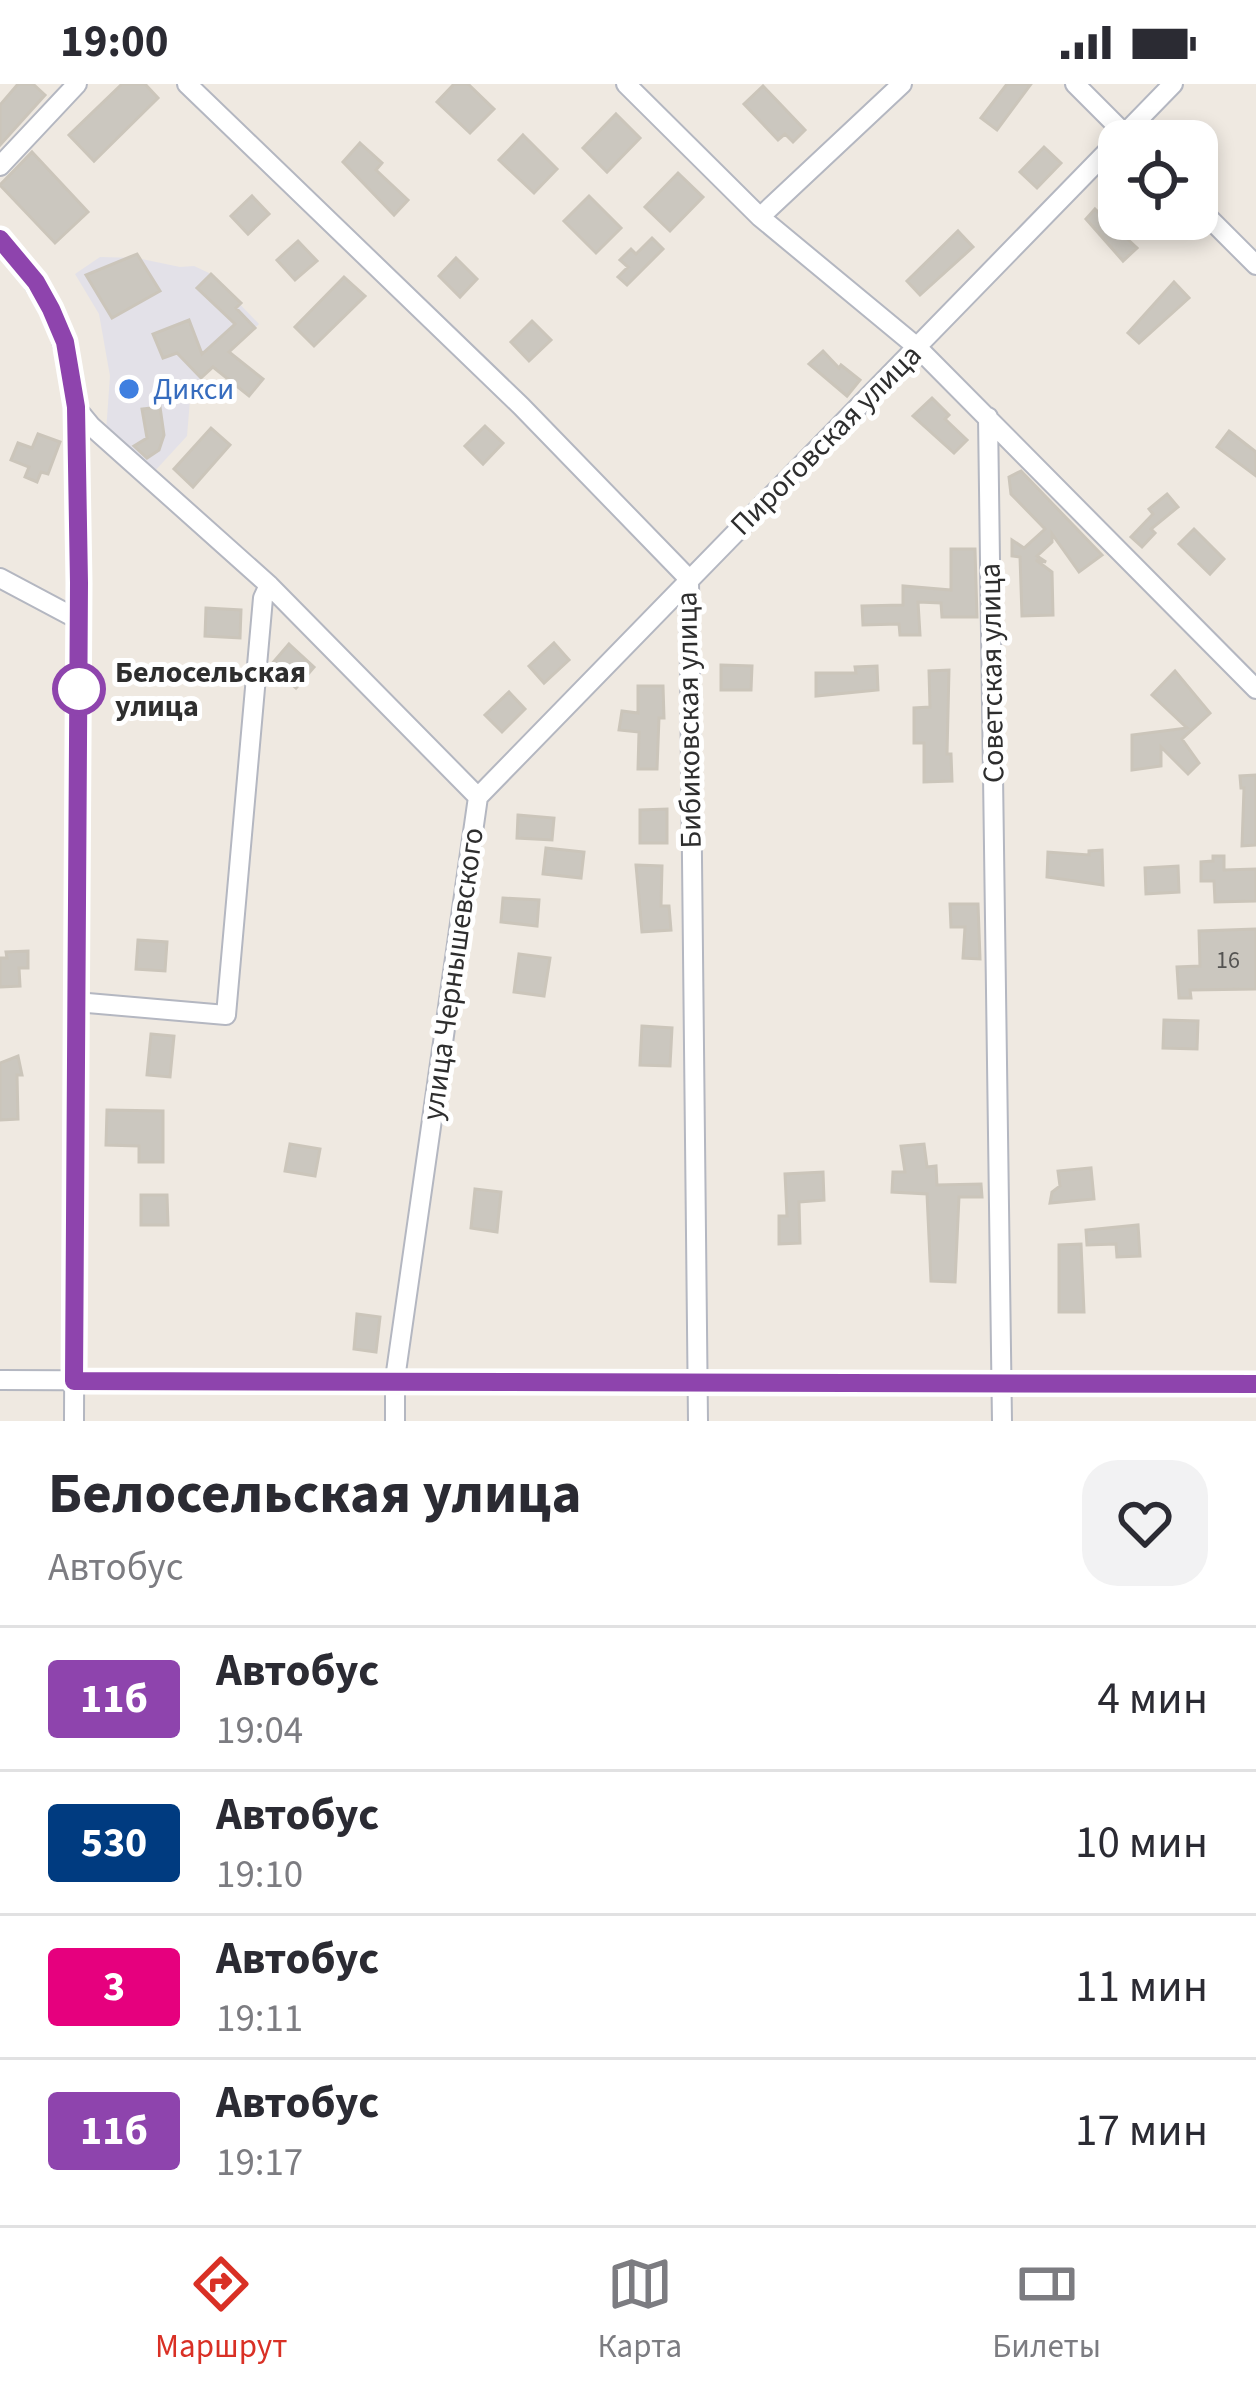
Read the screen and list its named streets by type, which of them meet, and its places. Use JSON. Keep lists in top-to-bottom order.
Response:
{
  "streets": {
    "street": [
      "Пироговская улица",
      "Советская улица",
      "Бибиковская улица",
      "улица Чернышевского"
    ]
  },
  "crossings": [
    ["Пироговская улица", "Бибиковская улица"],
    ["Пироговская улица", "улица Чернышевского"]
  ],
  "places": ["Дикси", "Белосельская улица"],
  "lines": ["bus line 11б"],
  "house_numbers": ["16"],
  "page": {
    "status": "19:00",
    "heading": ["Белосельская улица", "Автобус"],
    "list": [
      {
        "mark": "11б",
        "name": "Автобус",
        "note": "19:04",
        "value": "4 мин"
      },
      {
        "mark": "530",
        "name": "Автобус",
        "note": "19:10",
        "value": "10 мин"
      },
      {
        "mark": "3",
        "name": "Автобус",
        "note": "19:11",
        "value": "11 мин"
      },
      {
        "mark": "11б",
        "name": "Автобус",
        "note": "19:17",
        "value": "17 мин"
      }
    ],
    "tabs": ["Маршрут", "Карта", "Билеты"]
  }
}
